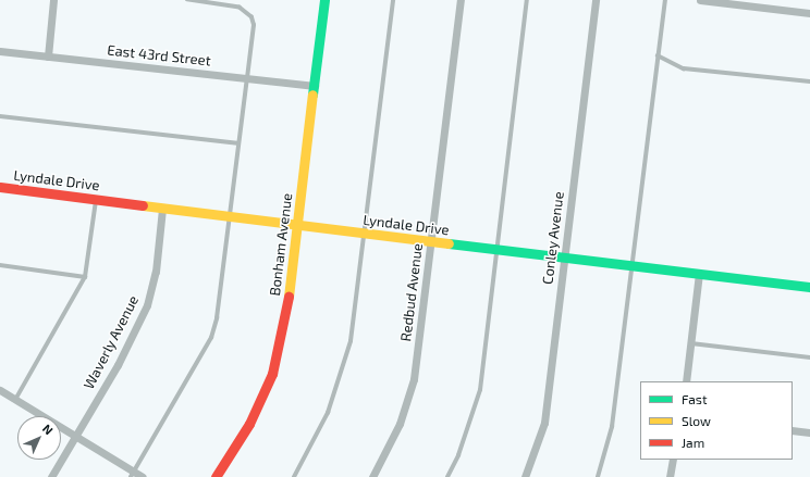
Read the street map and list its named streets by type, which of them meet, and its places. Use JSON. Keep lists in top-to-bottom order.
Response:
{
  "streets": {
    "street": [
      "East 43rd Street",
      "Lyndale Drive",
      "Conley Avenue",
      "Bonham Avenue",
      "Redbud Avenue",
      "Waverly Avenue"
    ]
  },
  "crossings": [
    ["East 43rd Street", "Bonham Avenue"],
    ["Lyndale Drive", "Conley Avenue"],
    ["Lyndale Drive", "Bonham Avenue"],
    ["Lyndale Drive", "Redbud Avenue"],
    ["Lyndale Drive", "Waverly Avenue"]
  ],
  "legend": ["Fast", "Slow", "Jam"],
  "north": "top right"
}
